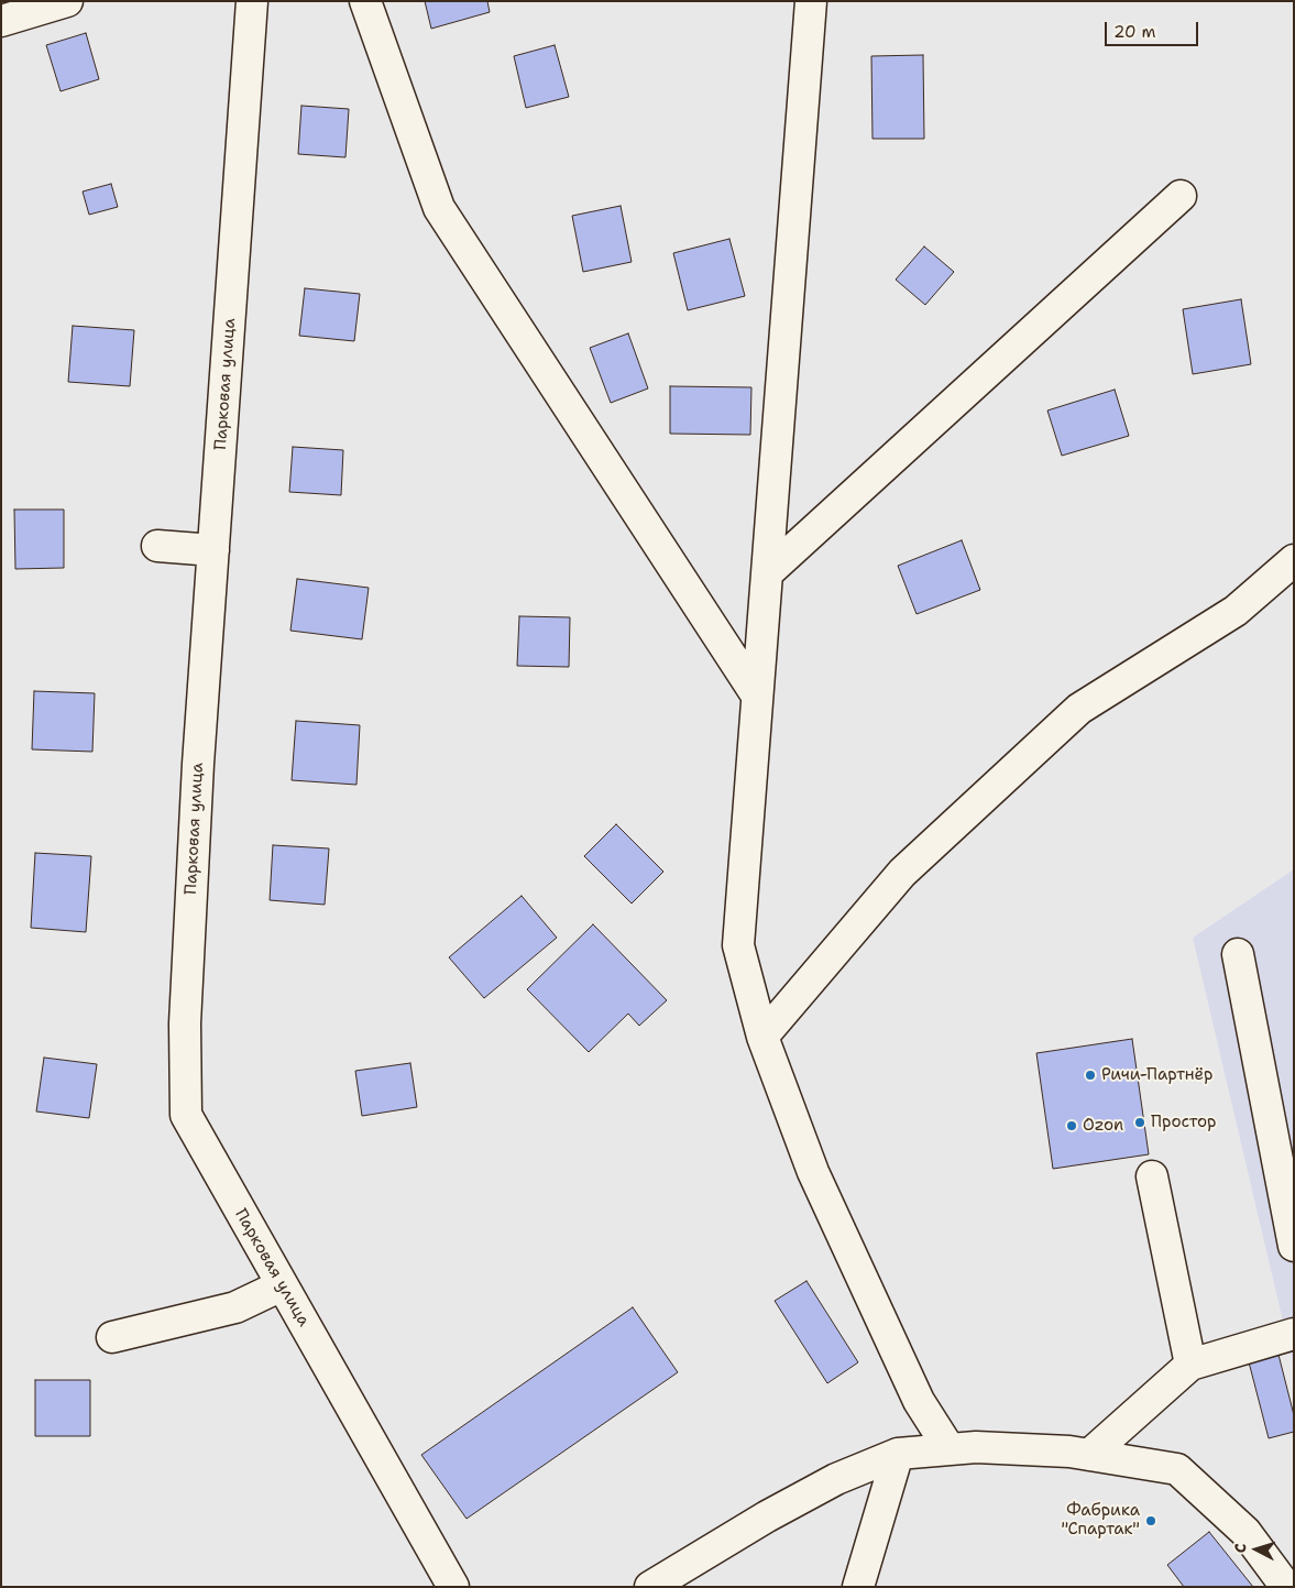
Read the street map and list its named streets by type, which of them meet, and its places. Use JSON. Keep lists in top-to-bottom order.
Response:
{
  "streets": {
    "street": ["Парковая улица"]
  },
  "places": [
    "Ричи-Партнёр",
    "Простор",
    "Ozon",
    "Фабрика \"Спартак\""
  ],
  "scale_bar": "20 m",
  "north": "left"
}
